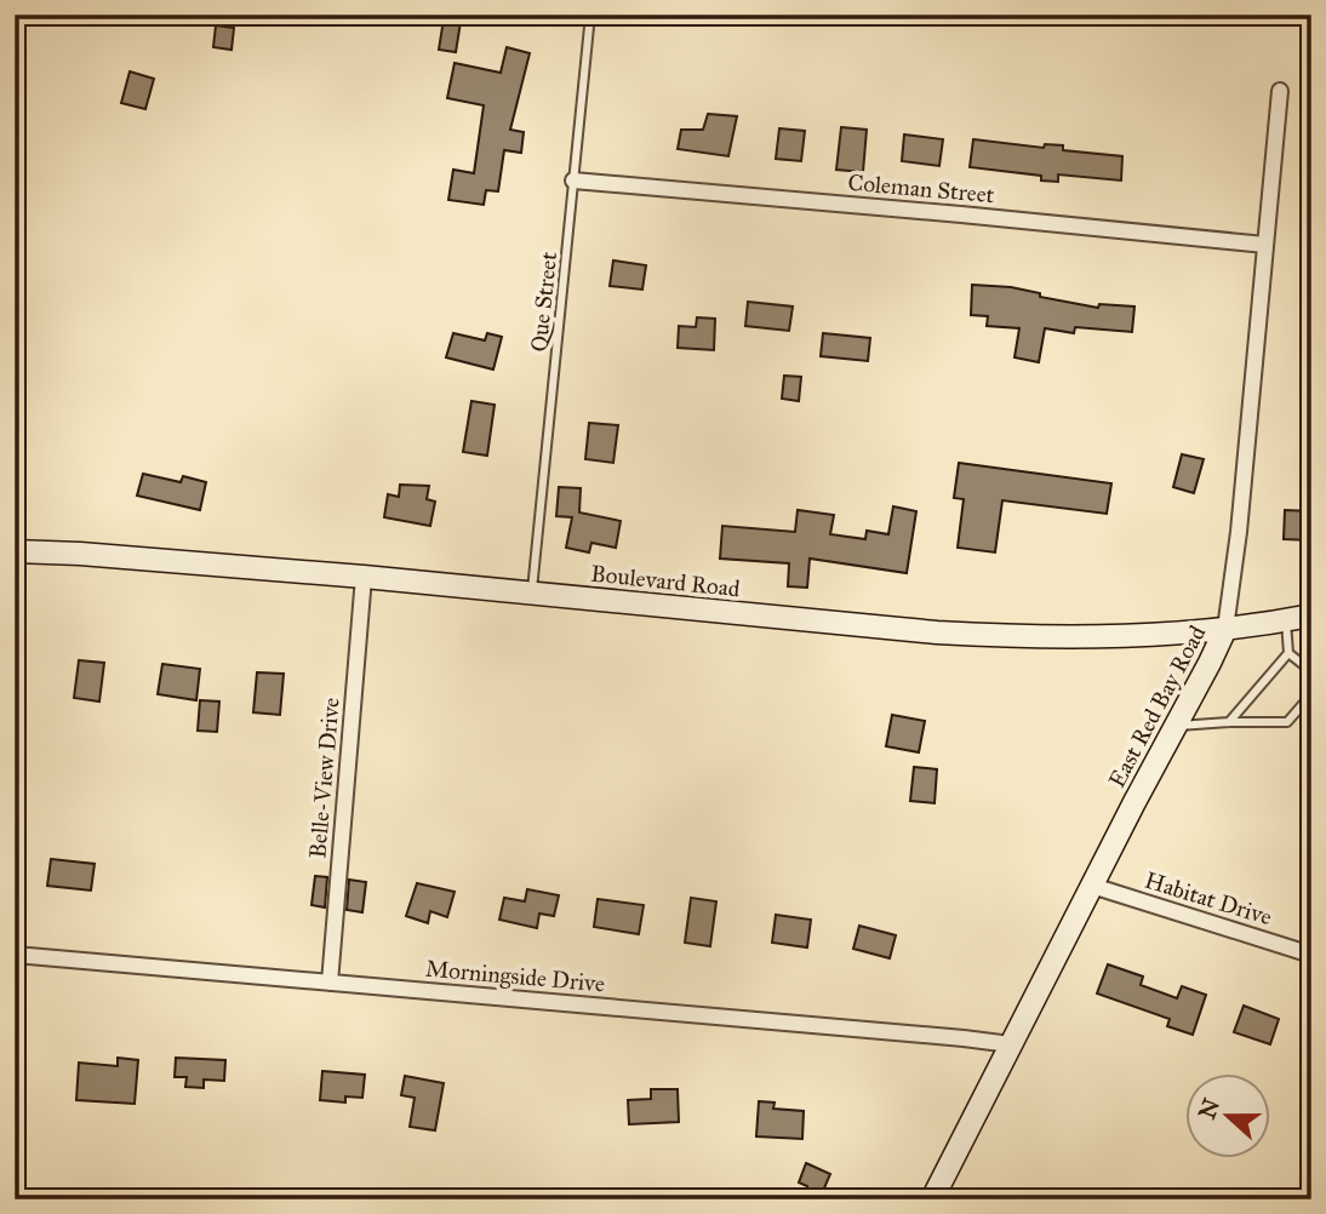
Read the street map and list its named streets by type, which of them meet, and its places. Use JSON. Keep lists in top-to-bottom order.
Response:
{
  "streets": {
    "street": [
      "Coleman Street",
      "Boulevard Road",
      "East Red Bay Road",
      "Belle-View Drive",
      "Habitat Drive",
      "Morningside Drive"
    ],
    "lane": ["Que Street"]
  },
  "crossings": [
    ["Coleman Street", "Que Street"],
    ["Coleman Street", "East Red Bay Road"],
    ["Que Street", "Boulevard Road"],
    ["Boulevard Road", "East Red Bay Road"],
    ["Boulevard Road", "Belle-View Drive"],
    ["East Red Bay Road", "Habitat Drive"],
    ["East Red Bay Road", "Morningside Drive"],
    ["Belle-View Drive", "Morningside Drive"]
  ],
  "north": "left"
}
